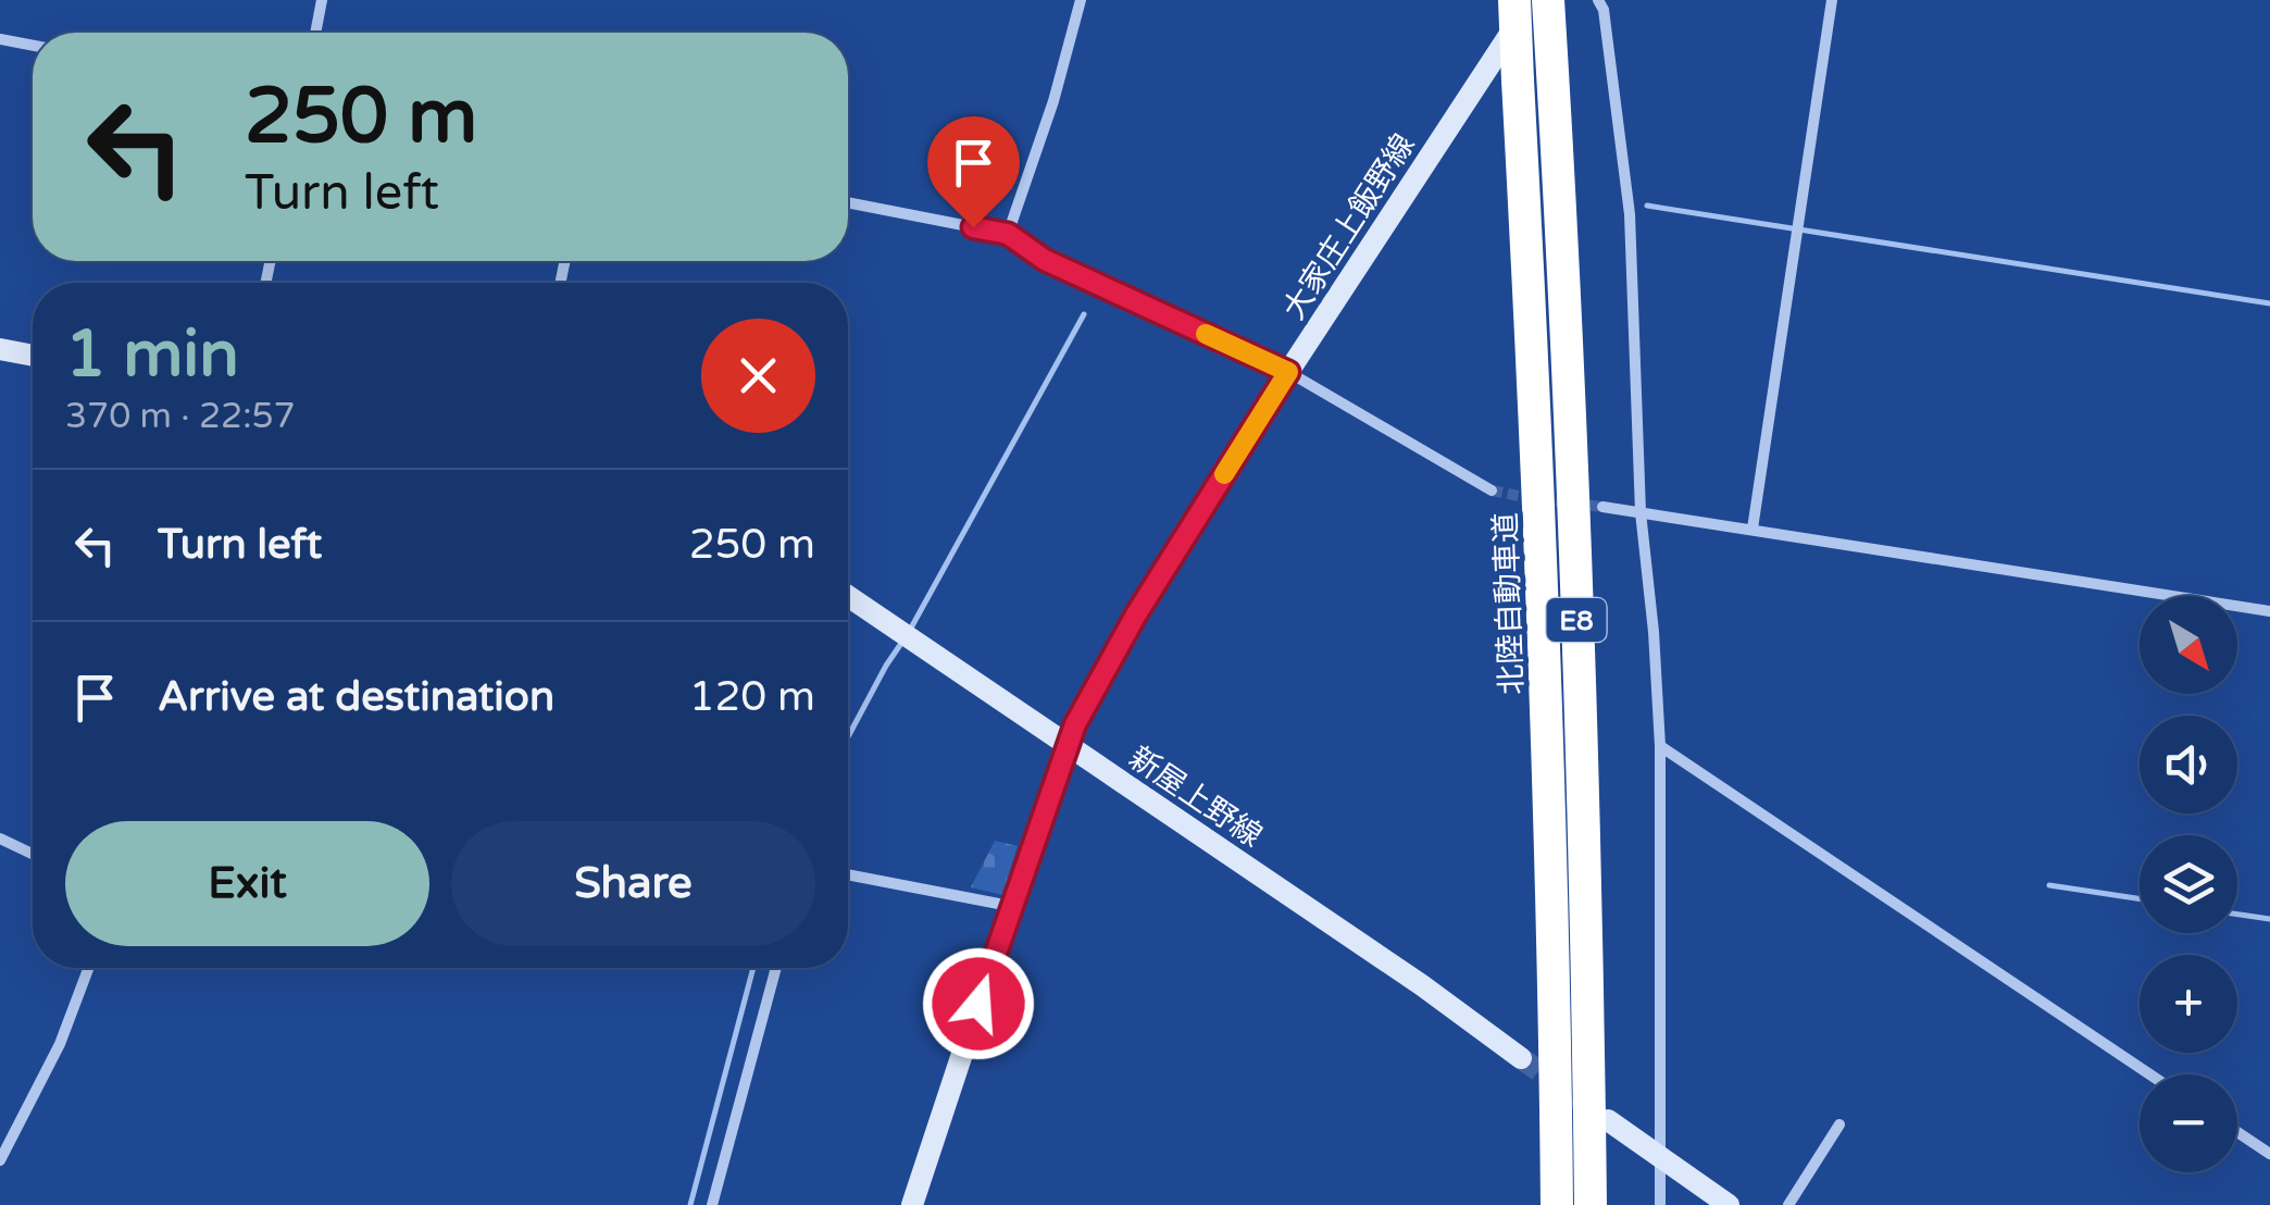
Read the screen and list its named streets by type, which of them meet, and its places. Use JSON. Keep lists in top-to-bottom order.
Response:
{
  "streets": {
    "highway": ["北陸自動車道", "E8"],
    "main road": ["大家庄上飯野線", "新屋上野線"]
  },
  "crossings": [
    ["大家庄上飯野線", "新屋上野線"]
  ],
  "north": "bottom right",
  "page": {
    "turn": ["250 m", "Turn left"],
    "heading": ["1 min", "370 m · 22:57"],
    "list": [
      {
        "name": "Turn left",
        "value": "250 m"
      },
      {
        "name": "Arrive at destination",
        "value": "120 m"
      }
    ],
    "map_buttons": ["+", "−"],
    "buttons": ["Exit", "Share"]
  }
}
